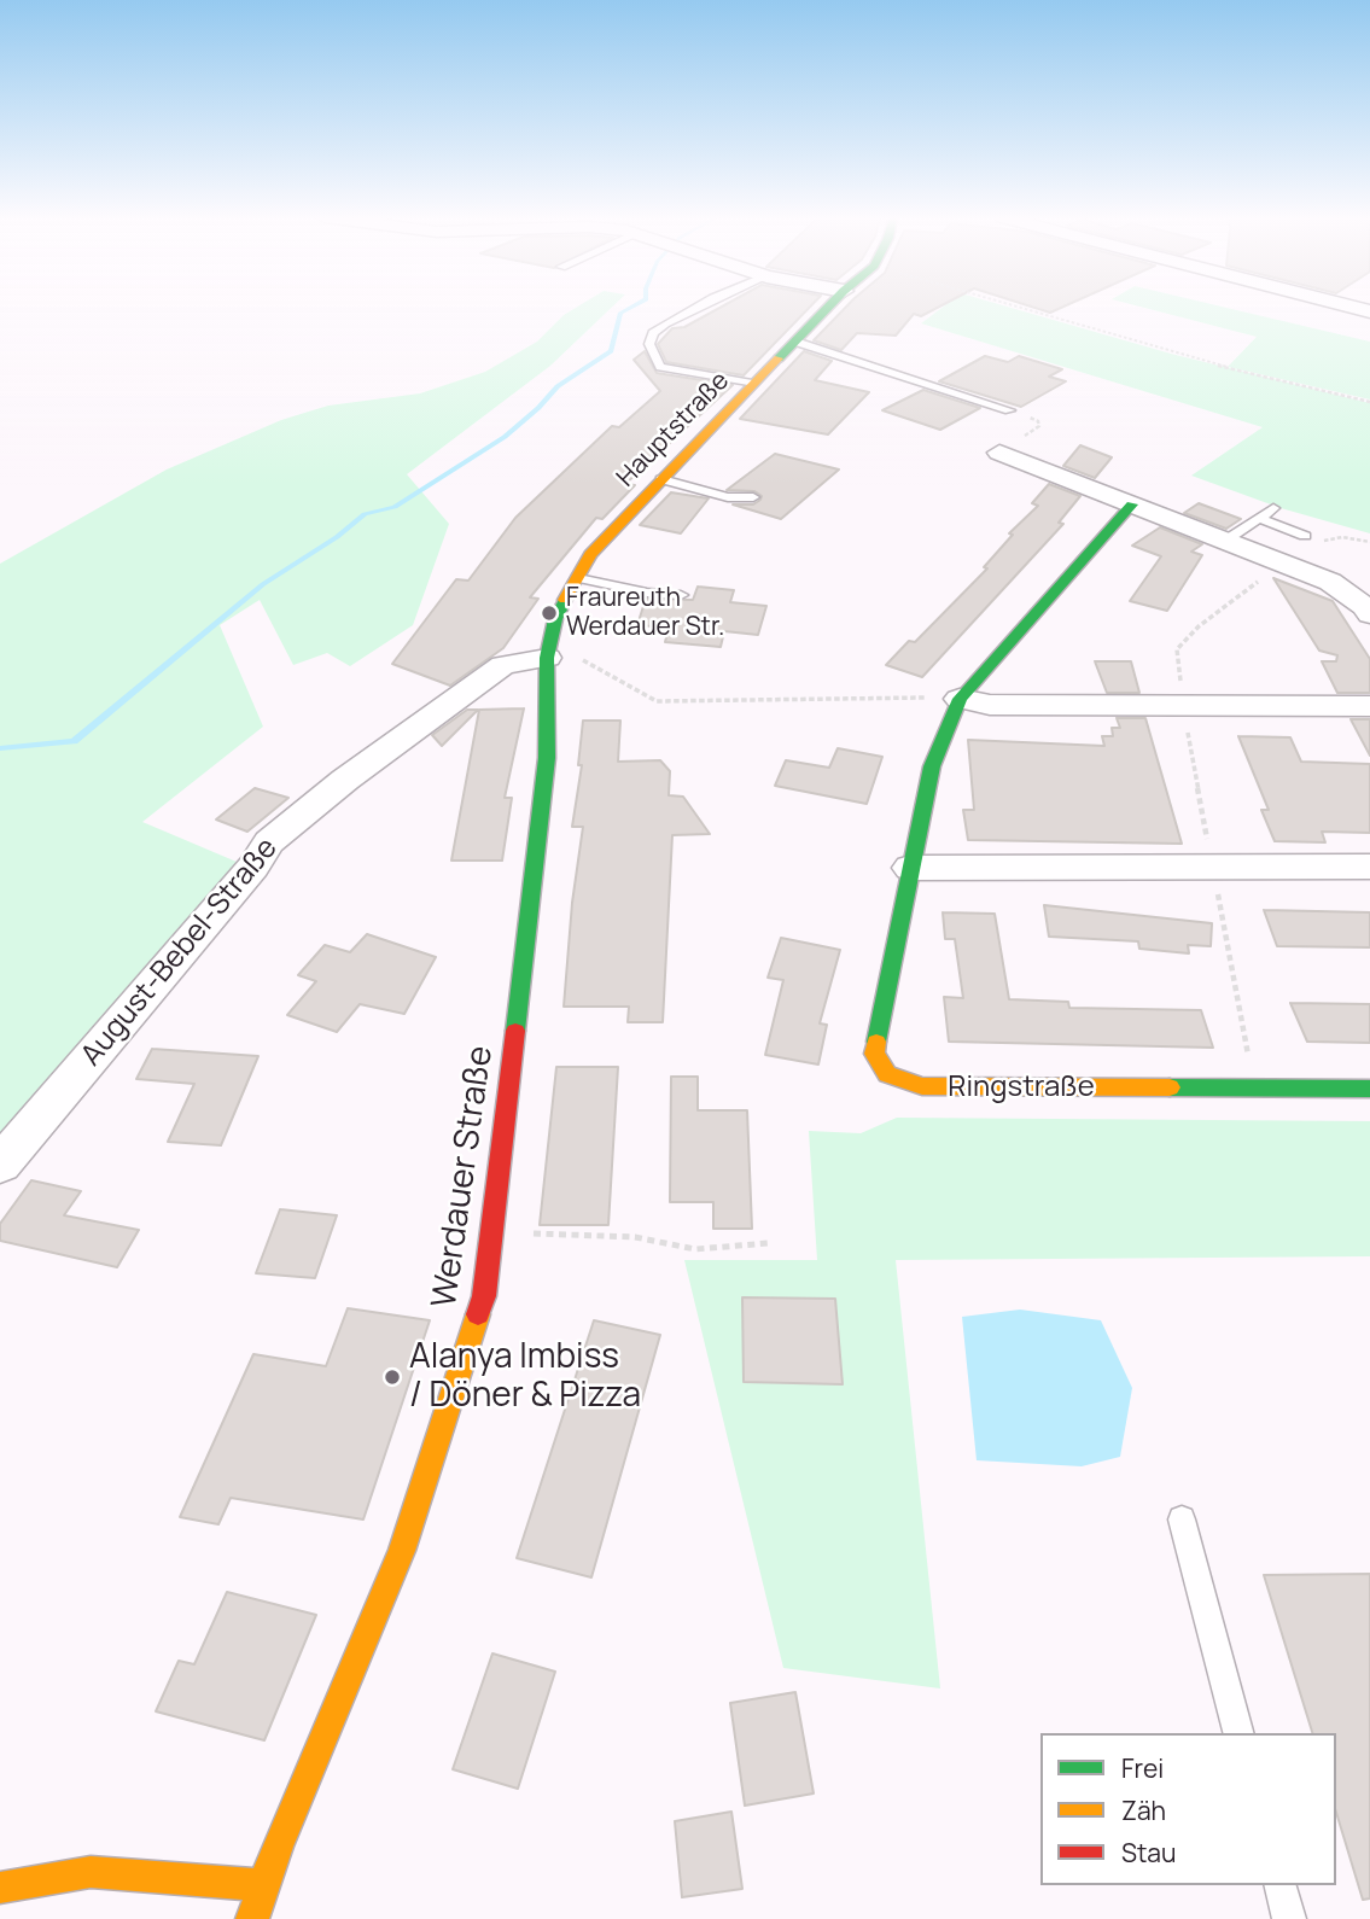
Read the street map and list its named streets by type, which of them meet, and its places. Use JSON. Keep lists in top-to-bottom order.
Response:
{
  "streets": {
    "main road": ["Hauptstraße", "Ringstraße", "Werdauer Straße"],
    "street": ["August-Bebel-Straße"]
  },
  "crossings": [
    ["Hauptstraße", "August-Bebel-Straße"],
    ["Hauptstraße", "Werdauer Straße"],
    ["August-Bebel-Straße", "Werdauer Straße"]
  ],
  "places": ["Fraureuth Werdauer Str.", "Alanya Imbiss / Döner & Pizza"],
  "legend": ["Frei", "Zäh", "Stau"]
}
